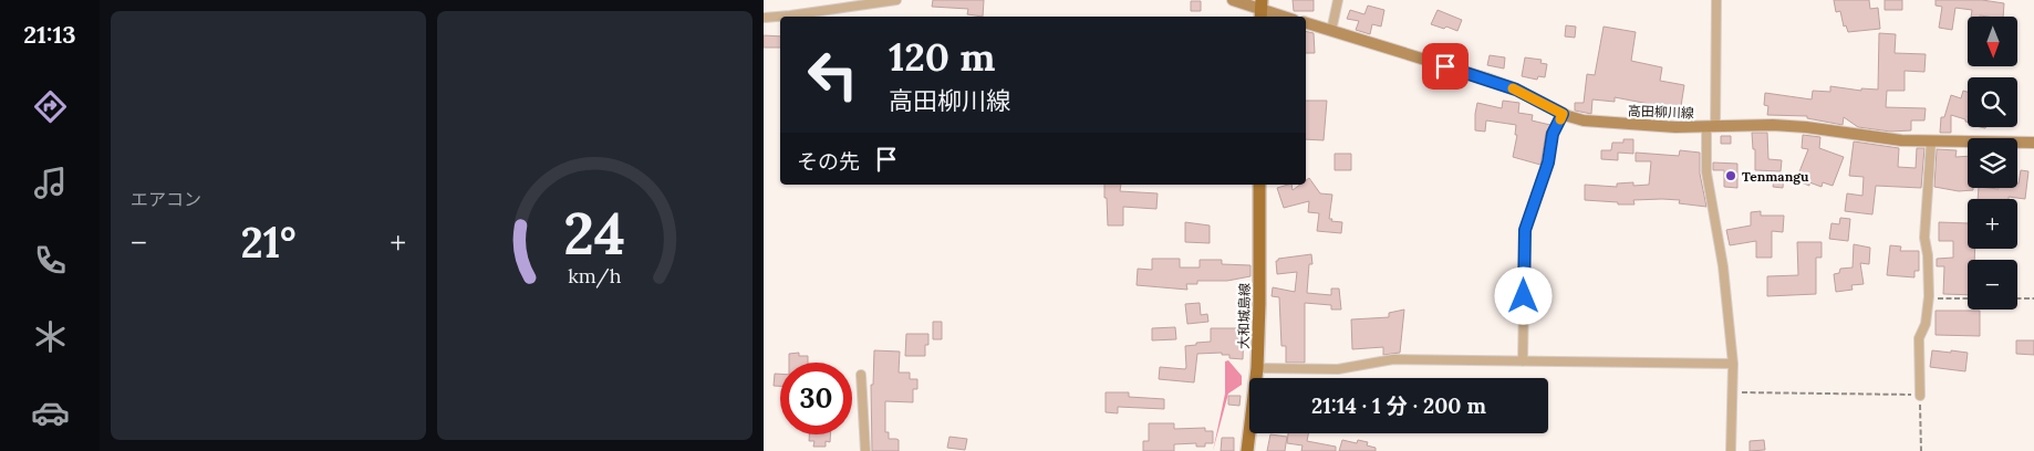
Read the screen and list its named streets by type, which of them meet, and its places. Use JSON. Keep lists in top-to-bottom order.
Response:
{
  "streets": {
    "main road": ["高田柳川線", "大和城島線"]
  },
  "places": ["Tenmangu"],
  "north": "bottom",
  "page": {
    "tabs": "21:13",
    "tile": "エアコン",
    "map_buttons": ["+", "−"],
    "turn": ["120 m", "高田柳川線"],
    "then": "その先",
    "heat": ["−", "21°", "+"],
    "limit": "30",
    "trip": "21:14 · 1 分 · 200 m",
    "gauge": ["24", "km/h"]
  }
}
